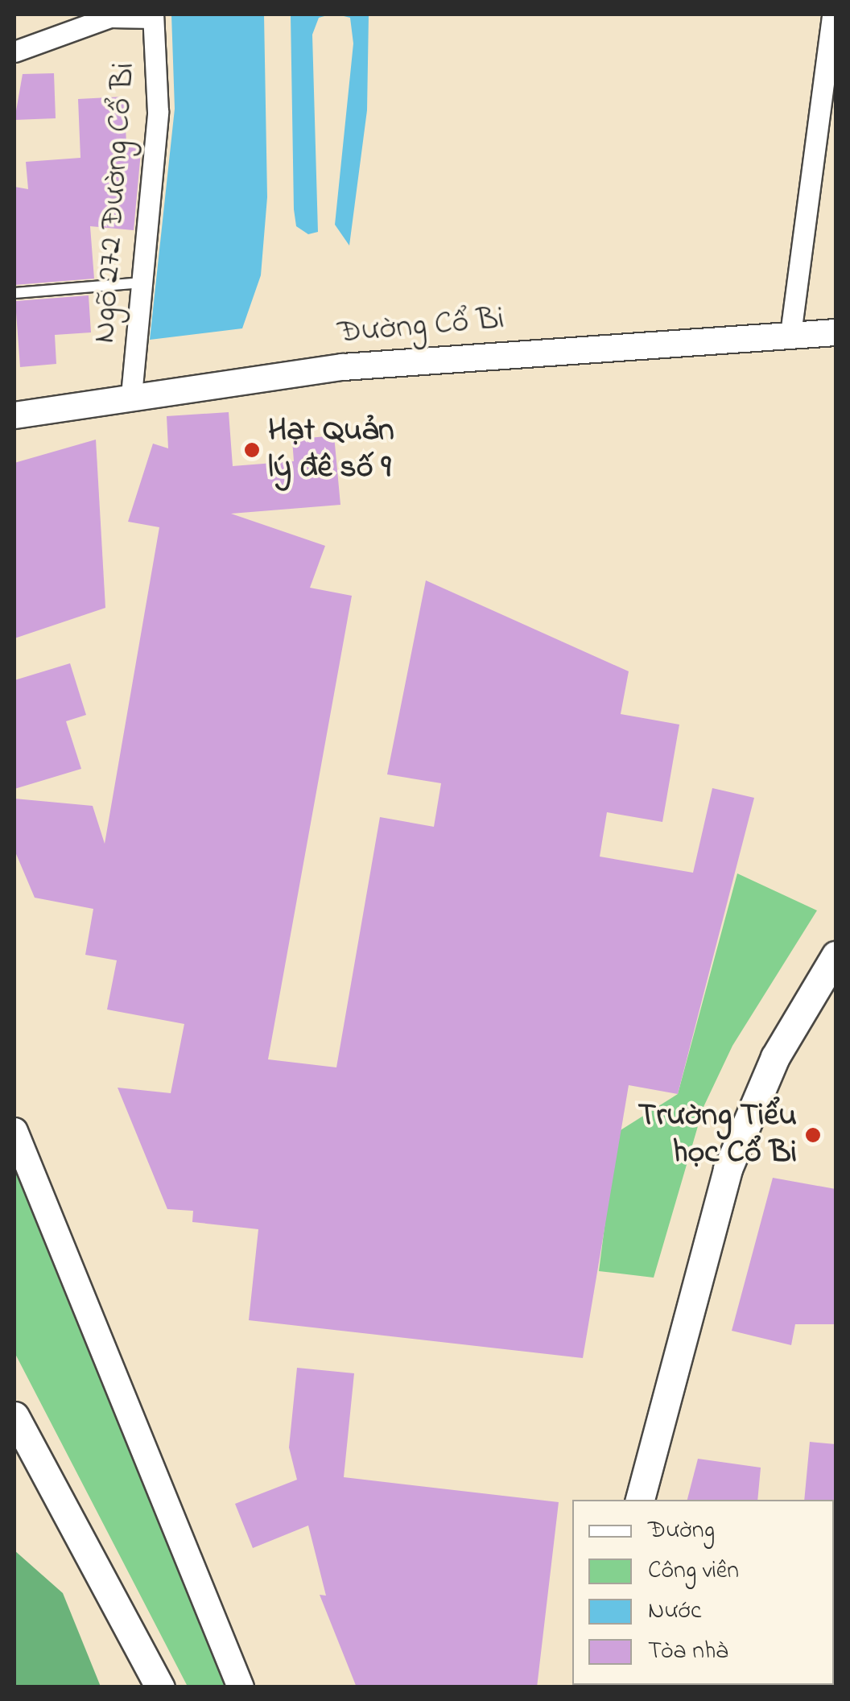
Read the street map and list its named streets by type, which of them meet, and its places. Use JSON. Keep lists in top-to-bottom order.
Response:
{
  "streets": {
    "street": ["Ngõ 272 Đường Cổ Bi", "Đường Cổ Bi"]
  },
  "crossings": [
    ["Ngõ 272 Đường Cổ Bi", "Đường Cổ Bi"]
  ],
  "places": ["Hạt Quản lý đê số 9", "Trường Tiểu học Cổ Bi"],
  "legend": [
    "Đường",
    "Công viên",
    "Nước",
    "Tòa nhà"
  ]
}
